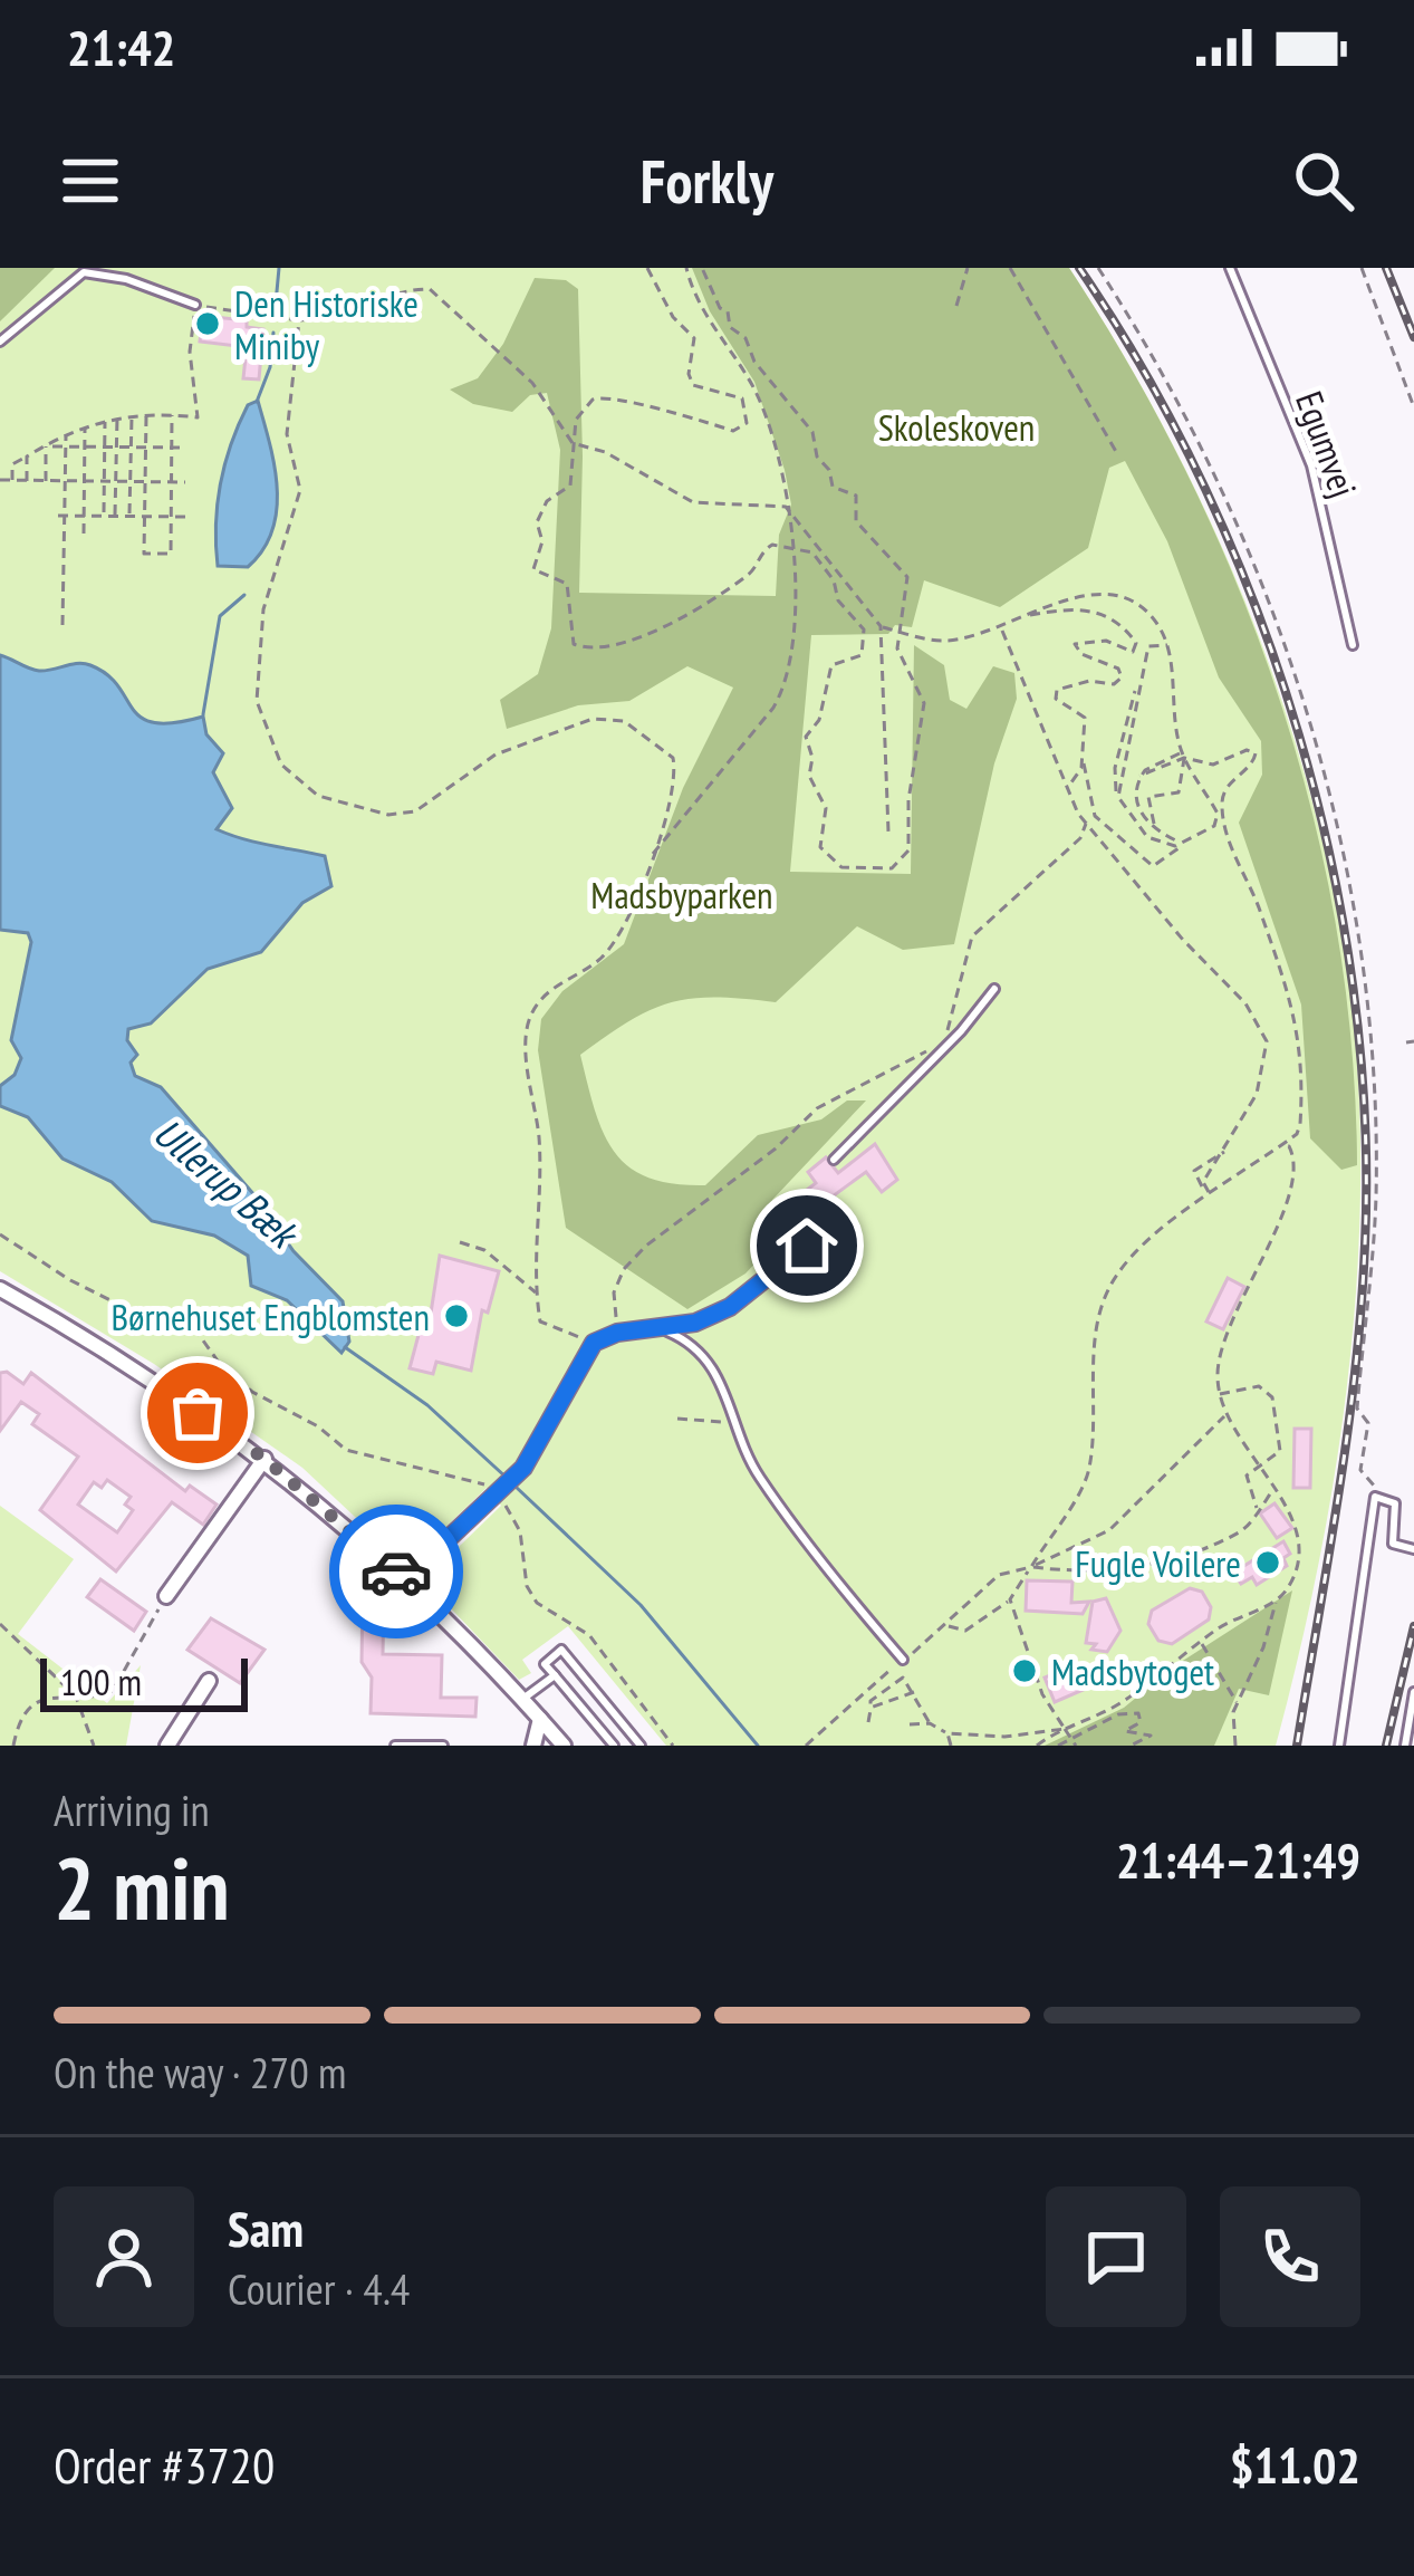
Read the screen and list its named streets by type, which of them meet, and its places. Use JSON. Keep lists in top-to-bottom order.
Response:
{
  "streets": {
    "lane": ["Egumvej"]
  },
  "water": ["Ullerup Bæk"],
  "parks": ["Skoleskoven", "Madsbyparken"],
  "places": [
    "Den Historiske Miniby",
    "Børnehuset Engblomsten",
    "Fugle Voilere",
    "Madsbytoget"
  ],
  "scale_bar": "100 m",
  "page": {
    "status": "21:42",
    "header": "Forkly",
    "scale": "100 m",
    "heading": ["2 min", "Arriving in", "21:44–21:49"],
    "panel": [
      "Sam",
      "Courier · 4.4",
      "Order #3720",
      "$11.02"
    ],
    "bar": "On the way · 270 m"
  }
}
